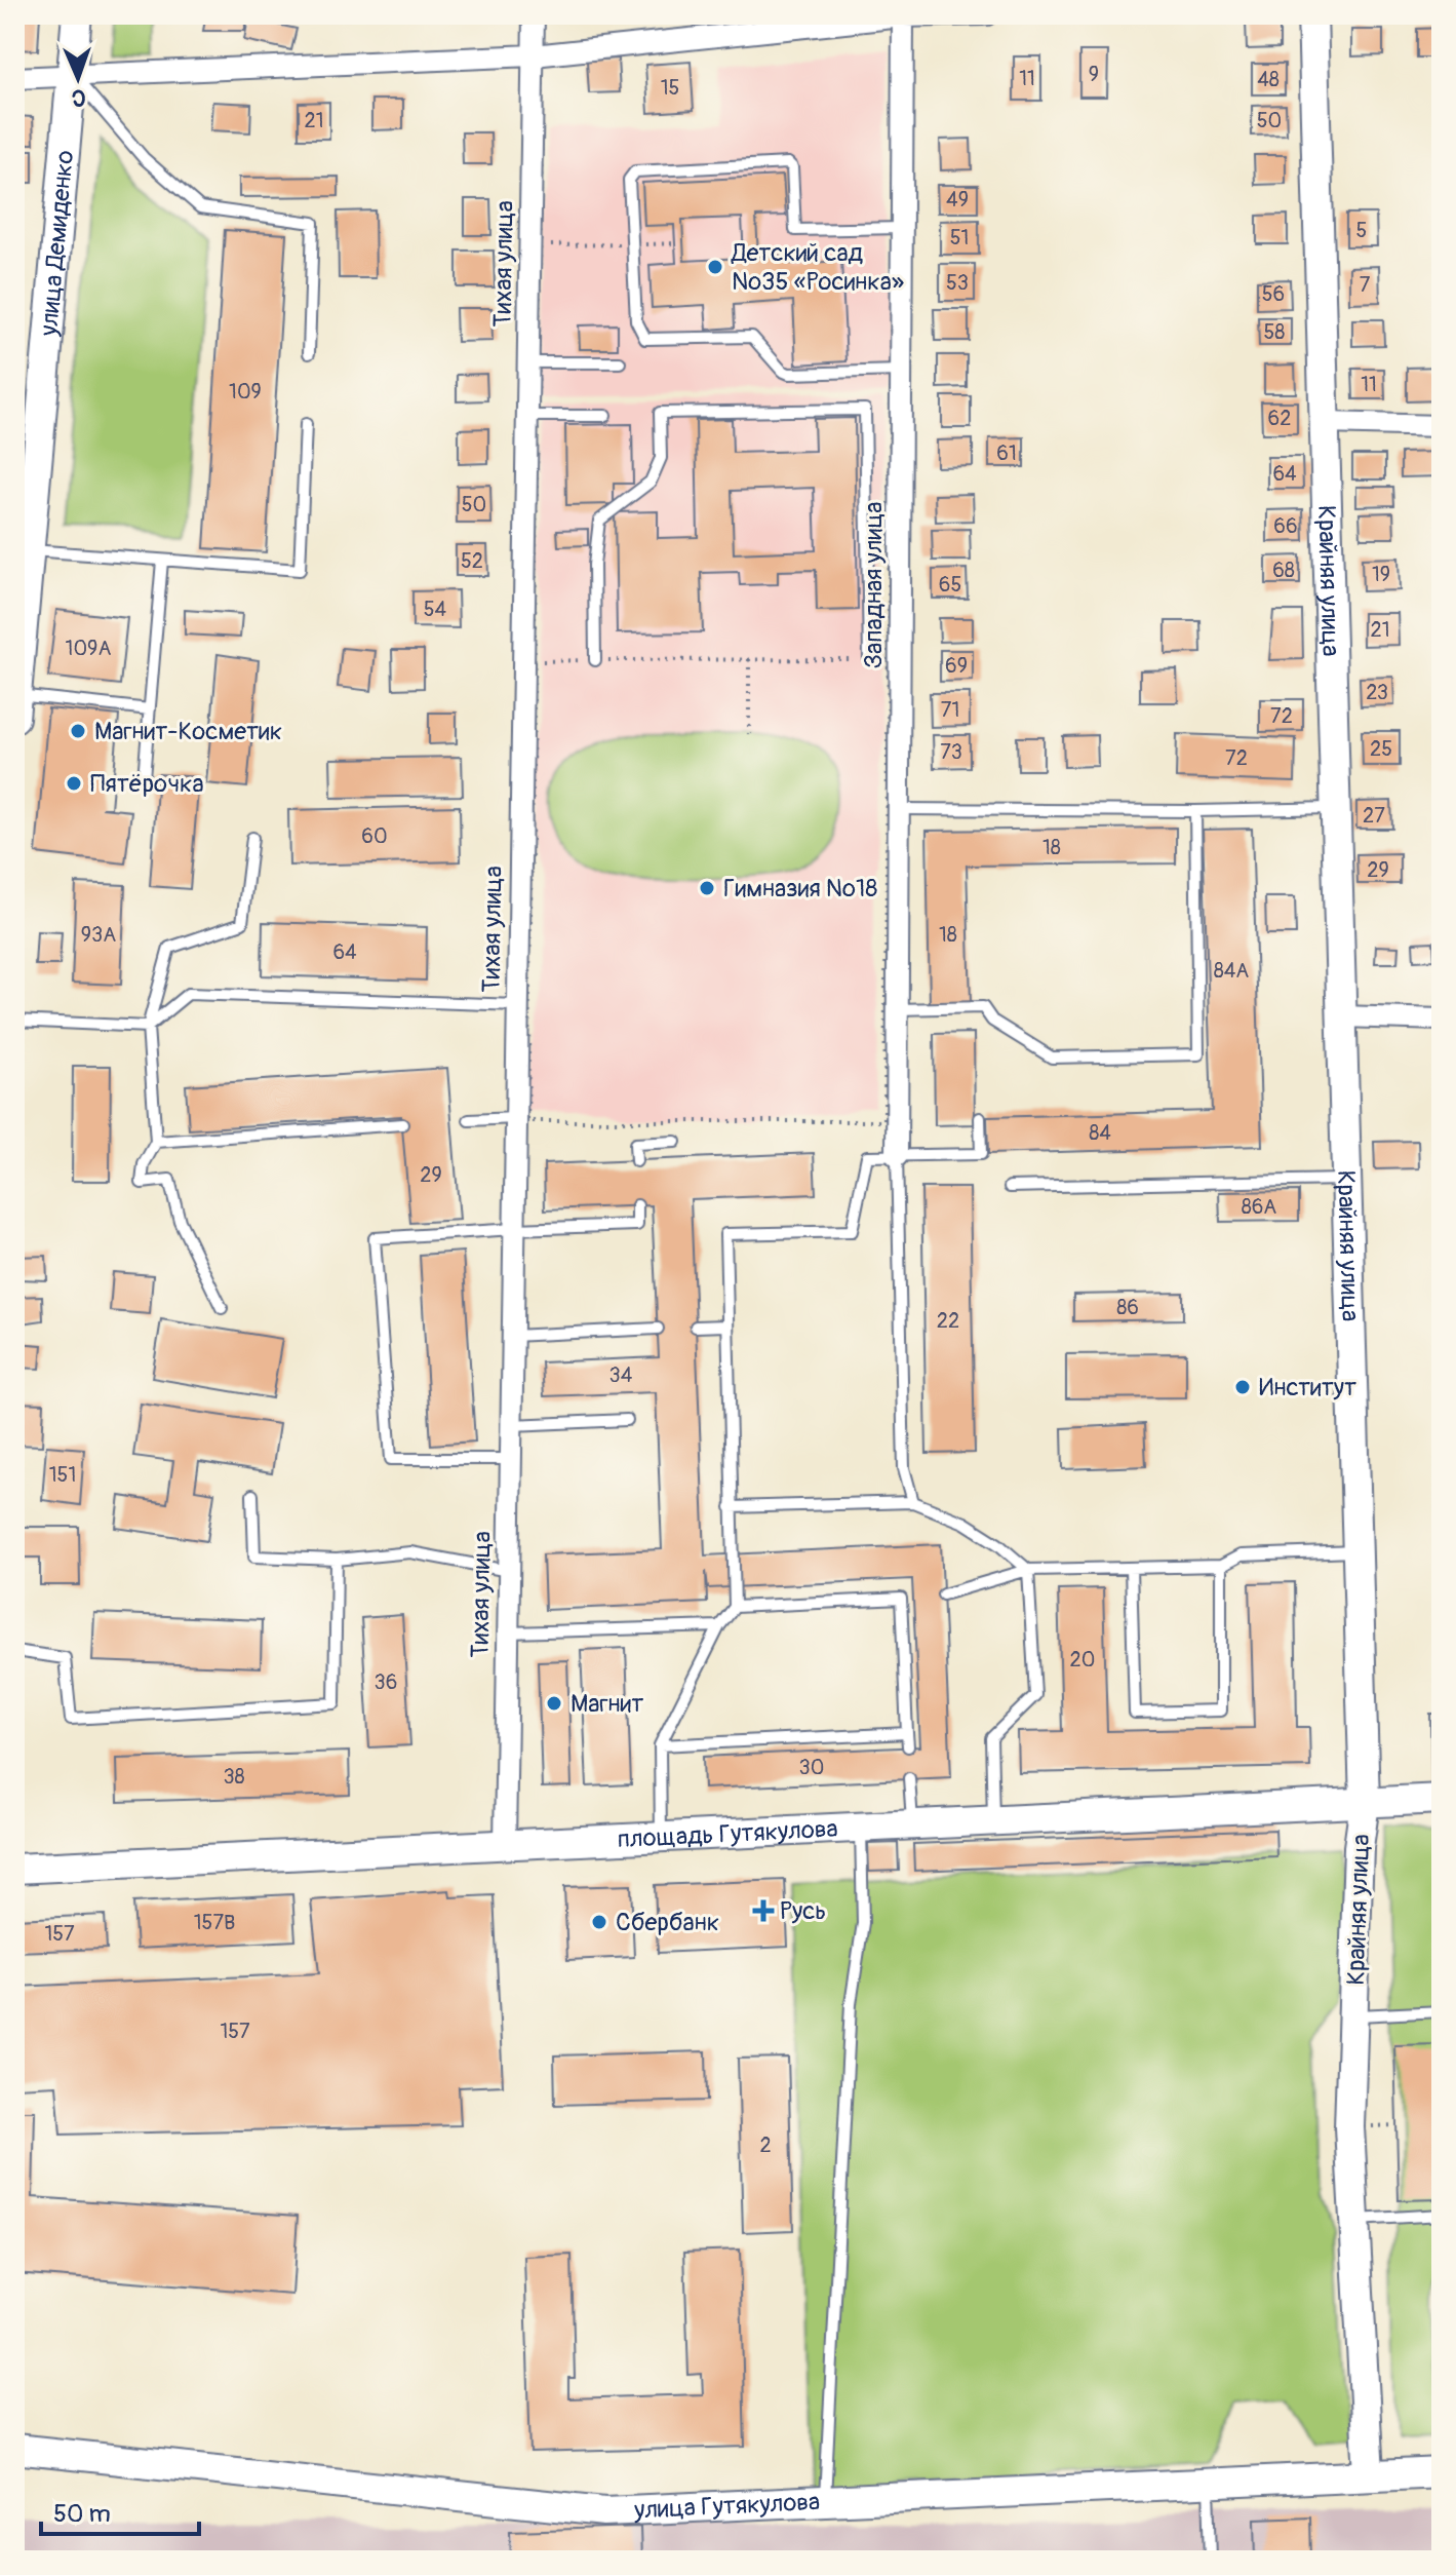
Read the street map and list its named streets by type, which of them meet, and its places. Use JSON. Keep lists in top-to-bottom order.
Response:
{
  "streets": {
    "street": [
      "улица Демиденко",
      "Тихая улица",
      "Крайняя улица",
      "Западная улица",
      "площадь Гутякулова",
      "улица Гутякулова"
    ]
  },
  "crossings": [
    ["Тихая улица", "площадь Гутякулова"],
    ["Крайняя улица", "площадь Гутякулова"],
    ["Крайняя улица", "улица Гутякулова"]
  ],
  "places": {
    "other": [
      "Детский сад №35 «Росинка»",
      "Магнит-Косметик",
      "Пятёрочка",
      "Гимназия №18",
      "Институт",
      "Магнит",
      "Сбербанк"
    ],
    "health": ["Русь"]
  },
  "house_numbers": [
    "9",
    "11",
    "48",
    "15",
    "21",
    "50",
    "49",
    "5",
    "51",
    "53",
    "7",
    "56",
    "58",
    "11",
    "109",
    "62",
    "61",
    "64",
    "50",
    "66",
    "52",
    "68",
    "19",
    "65",
    "54",
    "21",
    "109А",
    "69",
    "23",
    "71",
    "72",
    "25",
    "73",
    "72",
    "27",
    "60",
    "18",
    "29",
    "93А",
    "18",
    "64",
    "84А",
    "84",
    "29",
    "86А",
    "86",
    "22",
    "34",
    "151",
    "20",
    "36",
    "30",
    "38",
    "157В",
    "157",
    "157",
    "2"
  ],
  "scale_bar": "50 m",
  "north": "bottom"
}
